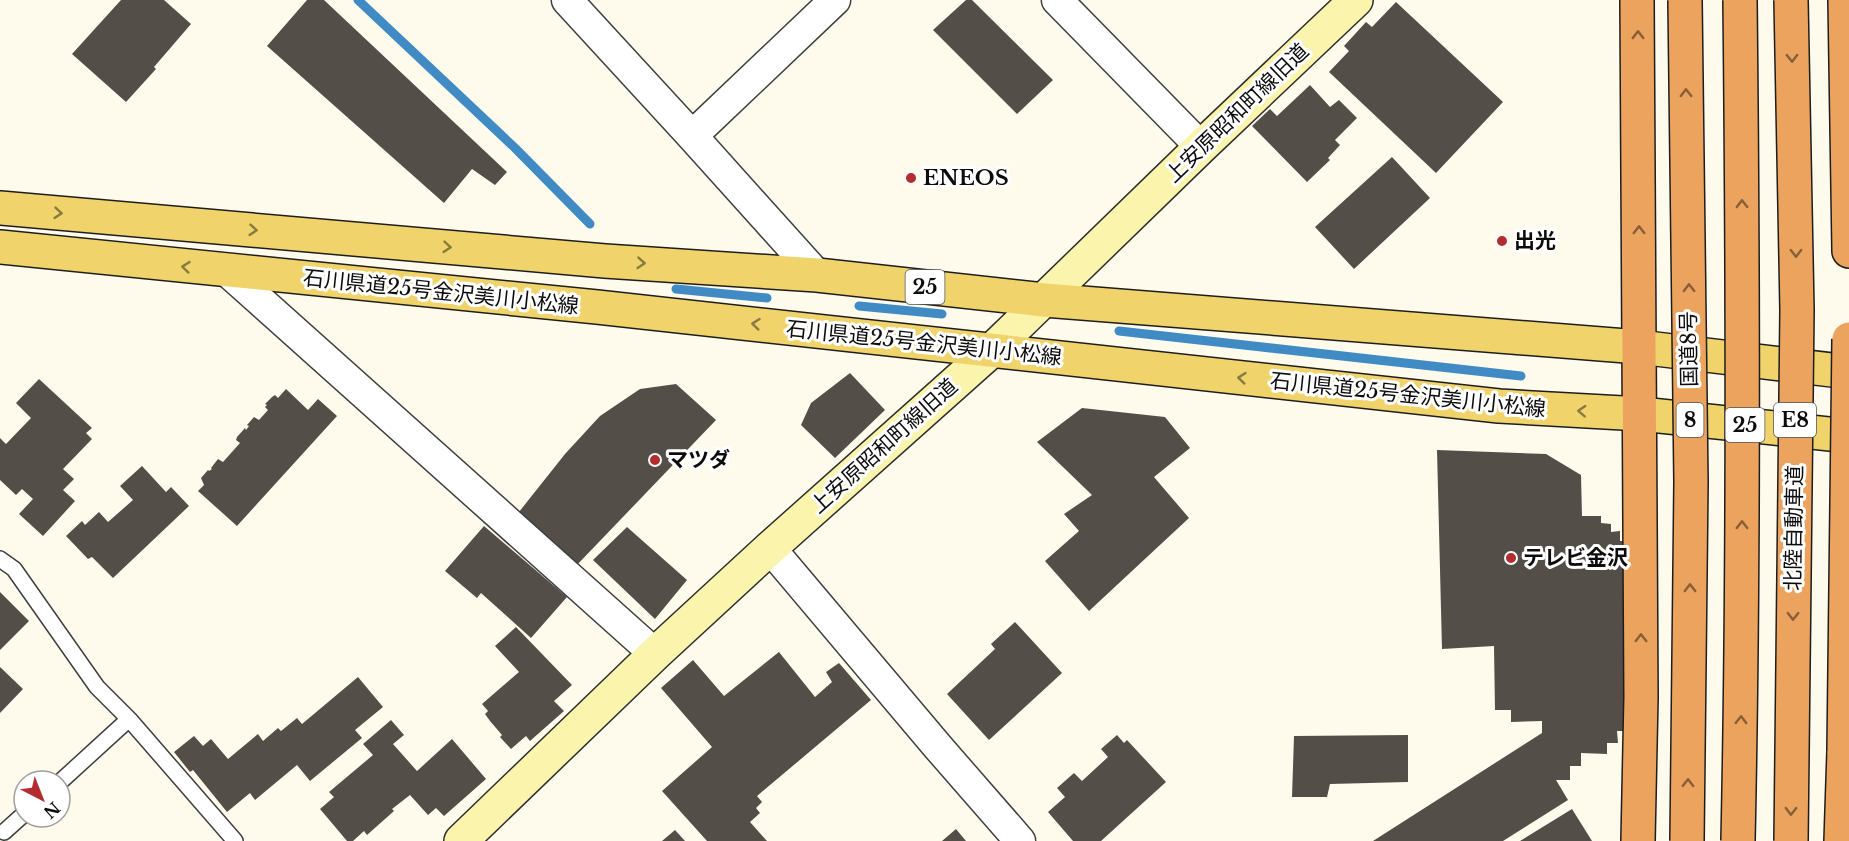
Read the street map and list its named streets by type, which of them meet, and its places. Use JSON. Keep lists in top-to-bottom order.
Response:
{
  "streets": {
    "highway": [
      "国道8号",
      "8",
      "E8",
      "北陸自動車道"
    ],
    "main road": ["25", "石川県道25号金沢美川小松線"],
    "street": ["上安原昭和町線旧道"]
  },
  "crossings": [
    ["上安原昭和町線旧道", "石川県道25号金沢美川小松線"]
  ],
  "places": [
    "ENEOS",
    "出光",
    "マツダ",
    "テレビ金沢"
  ],
  "north": "bottom right"
}
